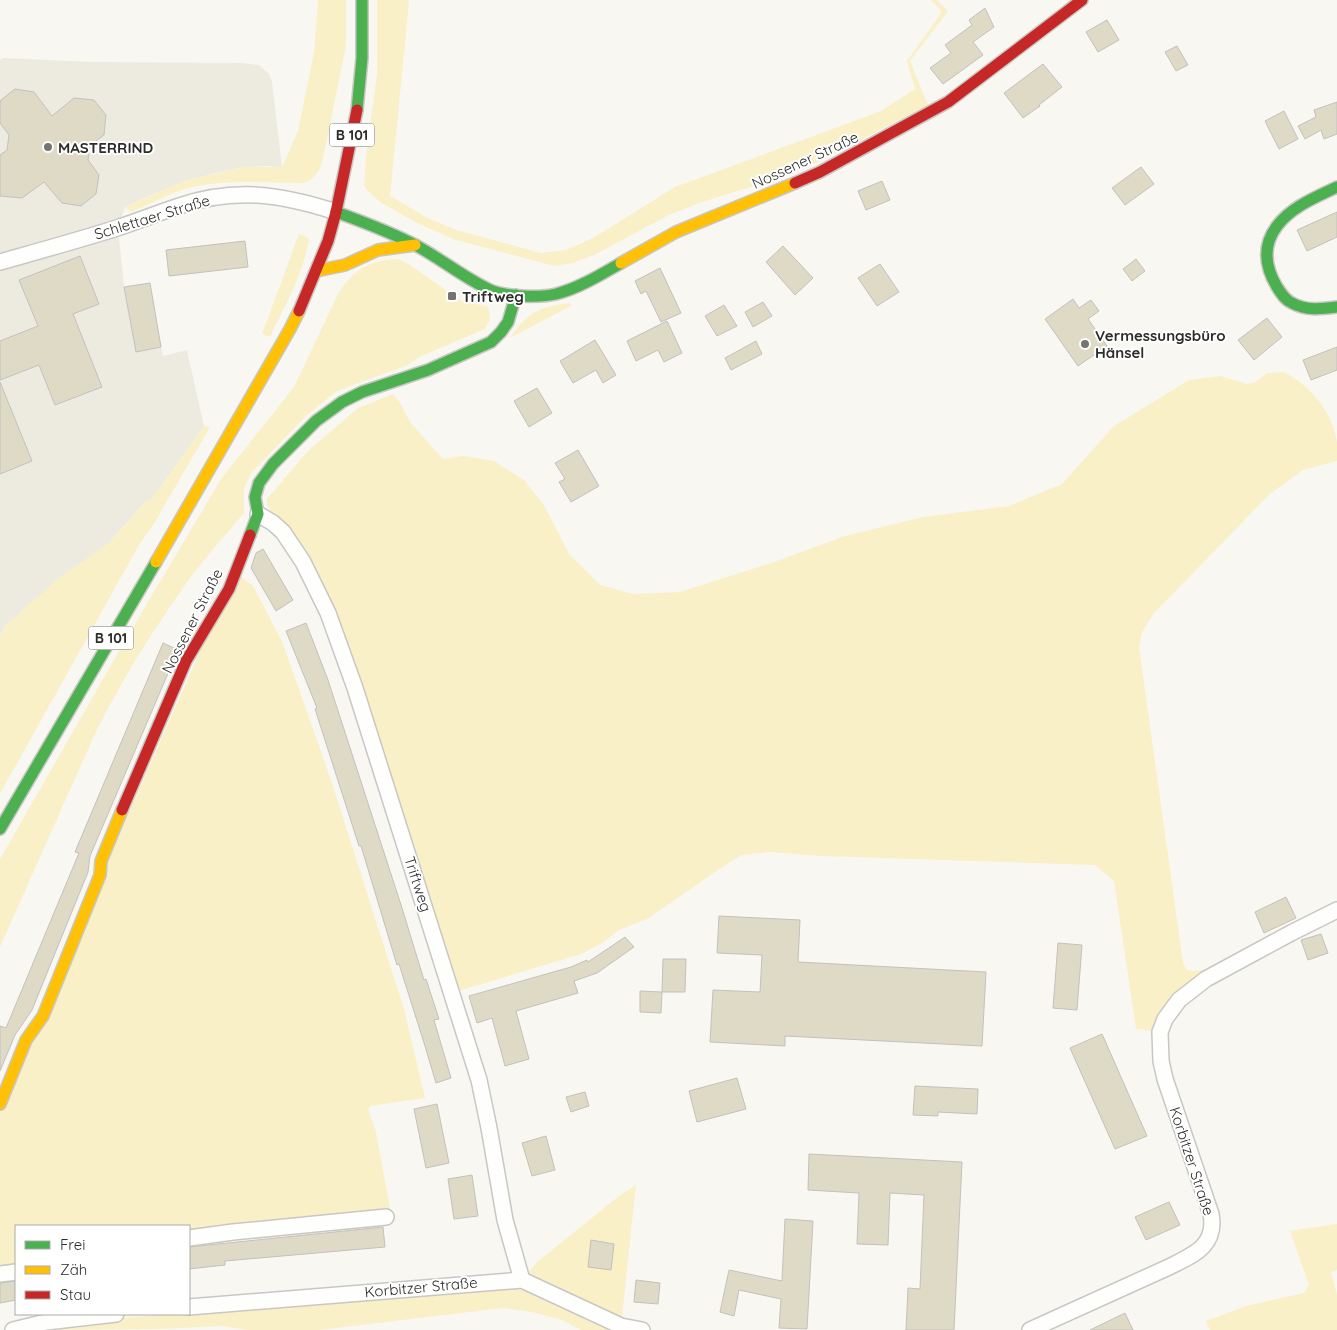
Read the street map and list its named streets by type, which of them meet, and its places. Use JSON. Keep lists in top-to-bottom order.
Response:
{
  "streets": {
    "street": [
      "B 101",
      "Nossener Straße",
      "Schlettaer Straße",
      "Triftweg",
      "Korbitzer Straße"
    ]
  },
  "crossings": [
    ["B 101", "Nossener Straße"],
    ["B 101", "Schlettaer Straße"],
    ["Nossener Straße", "Schlettaer Straße"],
    ["Nossener Straße", "Triftweg"],
    ["Triftweg", "Korbitzer Straße"]
  ],
  "places": {
    "other": ["MASTERRIND", "Vermessungsbüro Hänsel"],
    "transit": ["Triftweg"]
  },
  "legend": ["Frei", "Zäh", "Stau"]
}
